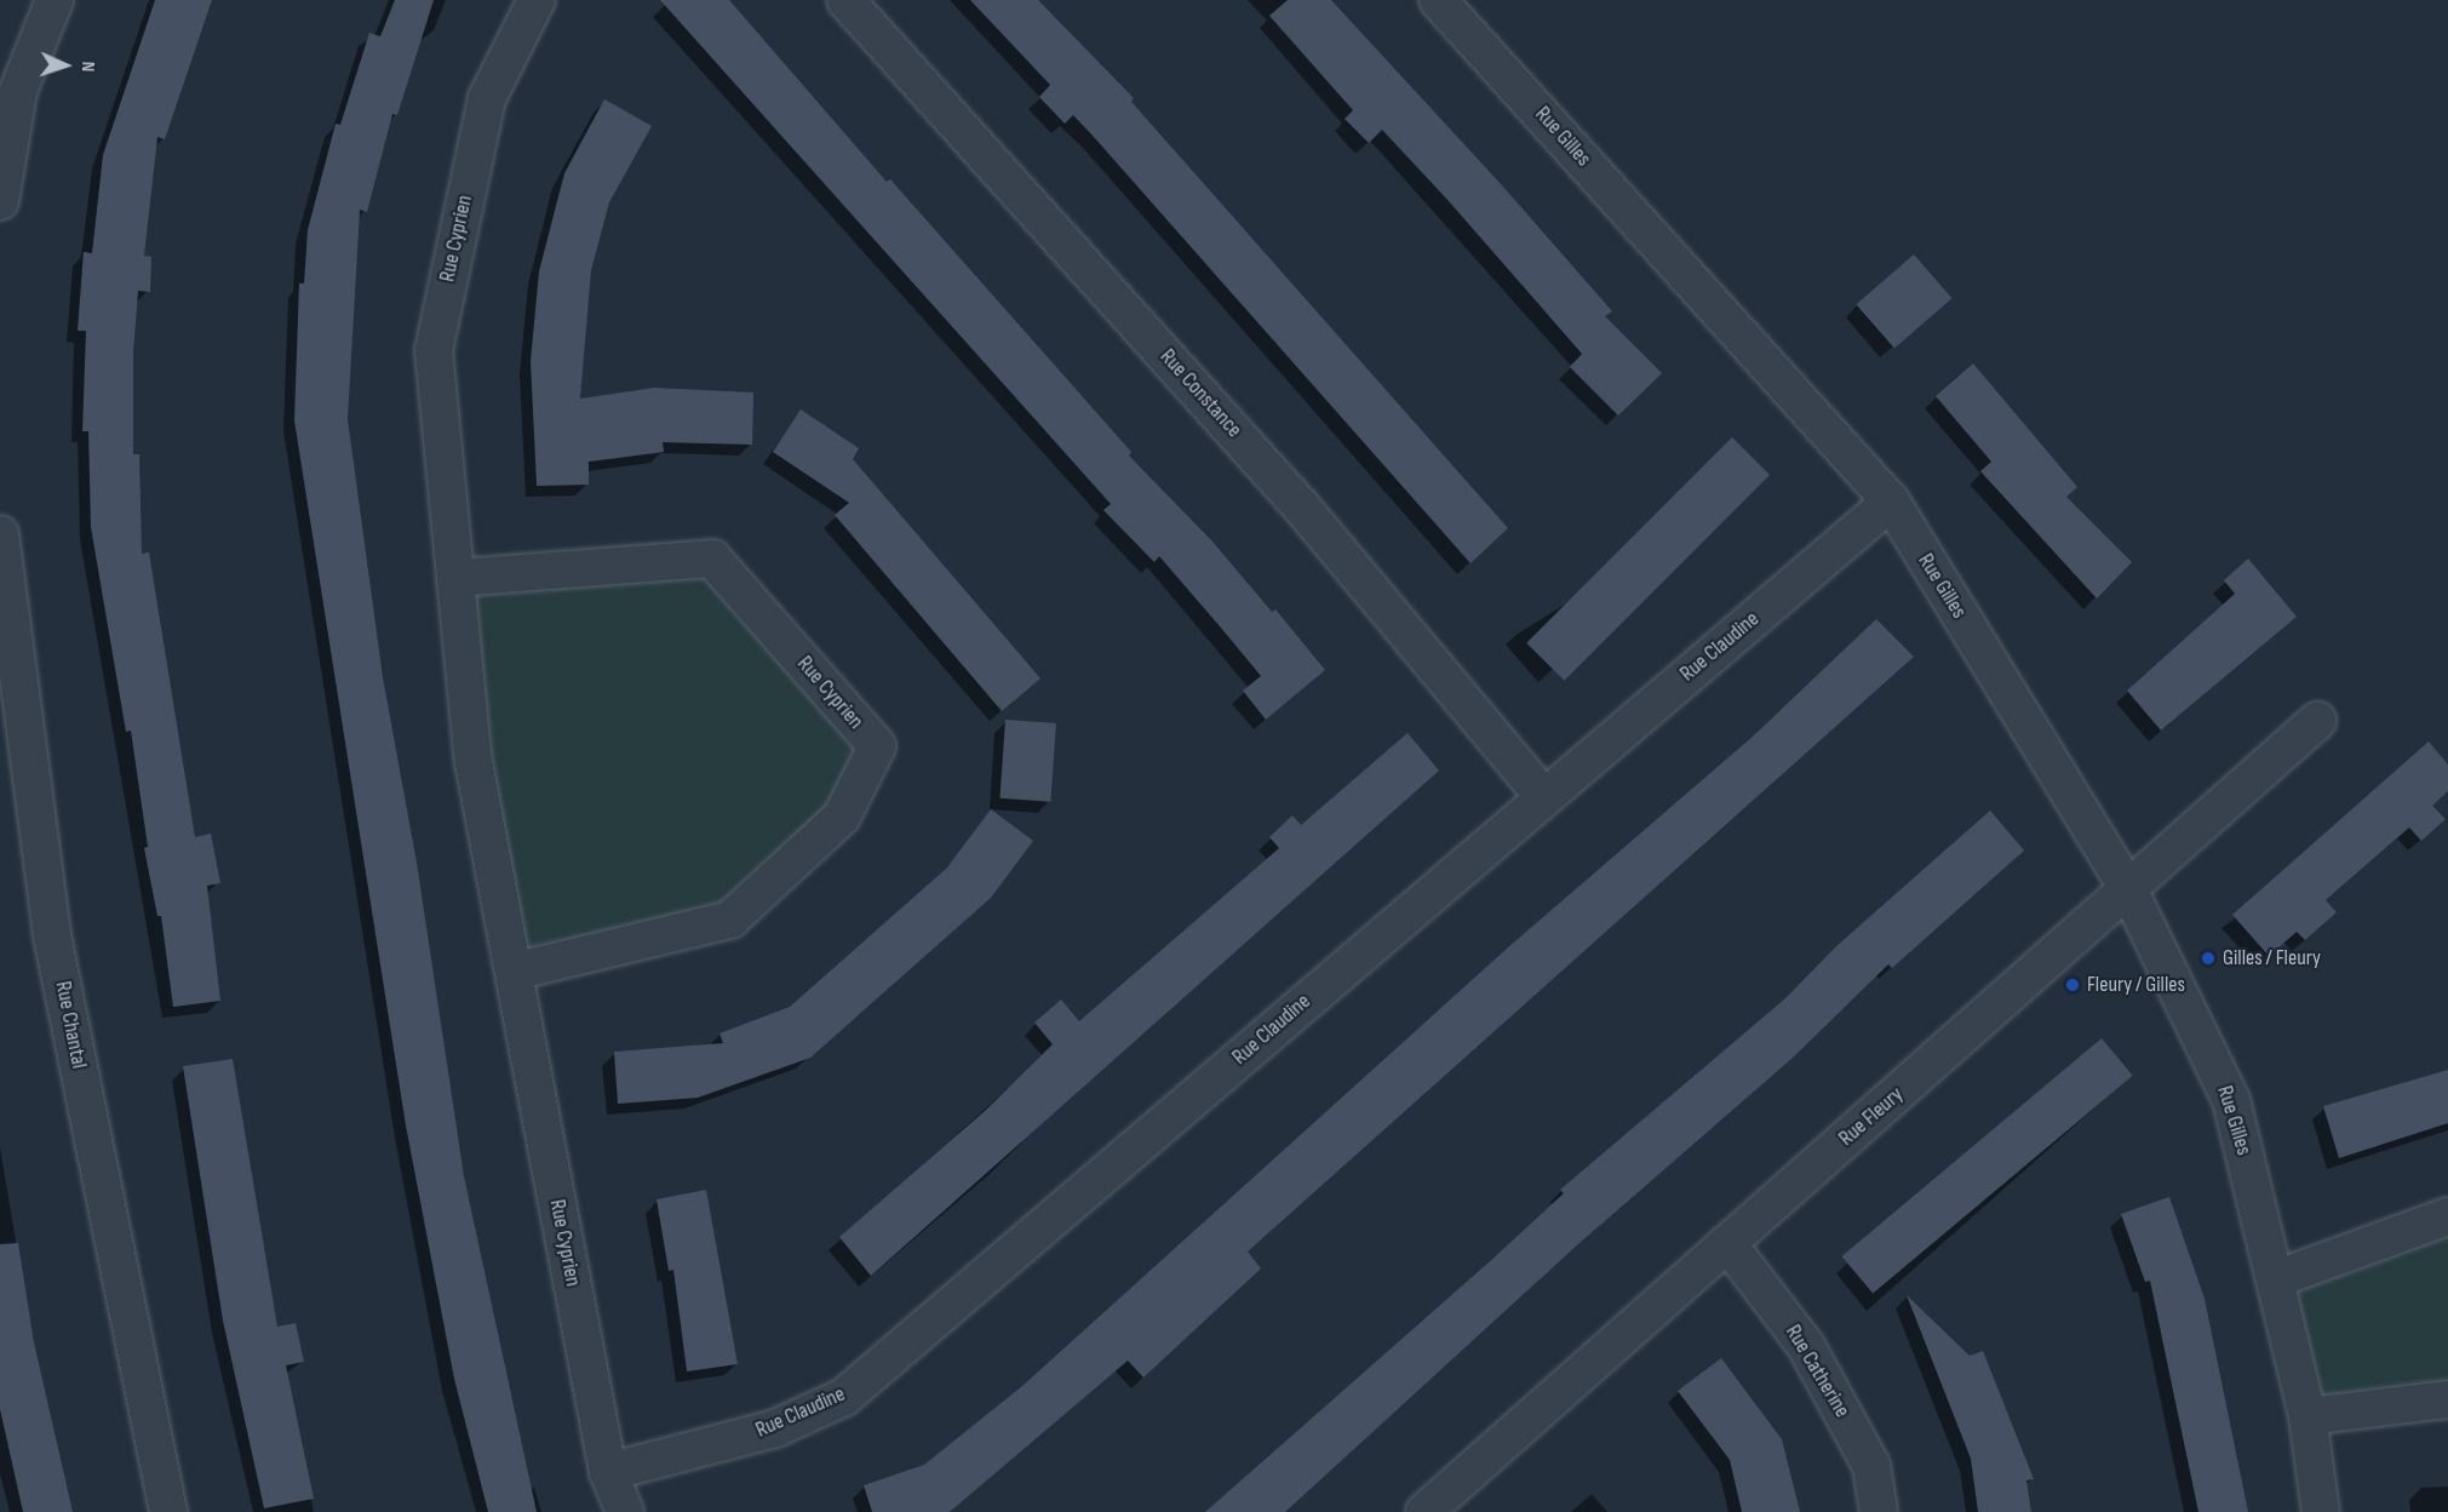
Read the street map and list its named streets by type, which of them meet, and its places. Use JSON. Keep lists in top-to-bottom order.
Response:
{
  "streets": {
    "street": [
      "Rue Gilles",
      "Rue Cyprien",
      "Rue Constance",
      "Rue Claudine",
      "Rue Chantal",
      "Rue Fleury",
      "Rue Catherine"
    ]
  },
  "crossings": [
    ["Rue Gilles", "Rue Claudine"],
    ["Rue Gilles", "Rue Fleury"],
    ["Rue Cyprien", "Rue Claudine"],
    ["Rue Constance", "Rue Claudine"],
    ["Rue Fleury", "Rue Catherine"]
  ],
  "places": ["Gilles / Fleury", "Fleury / Gilles"],
  "north": "right"
}
